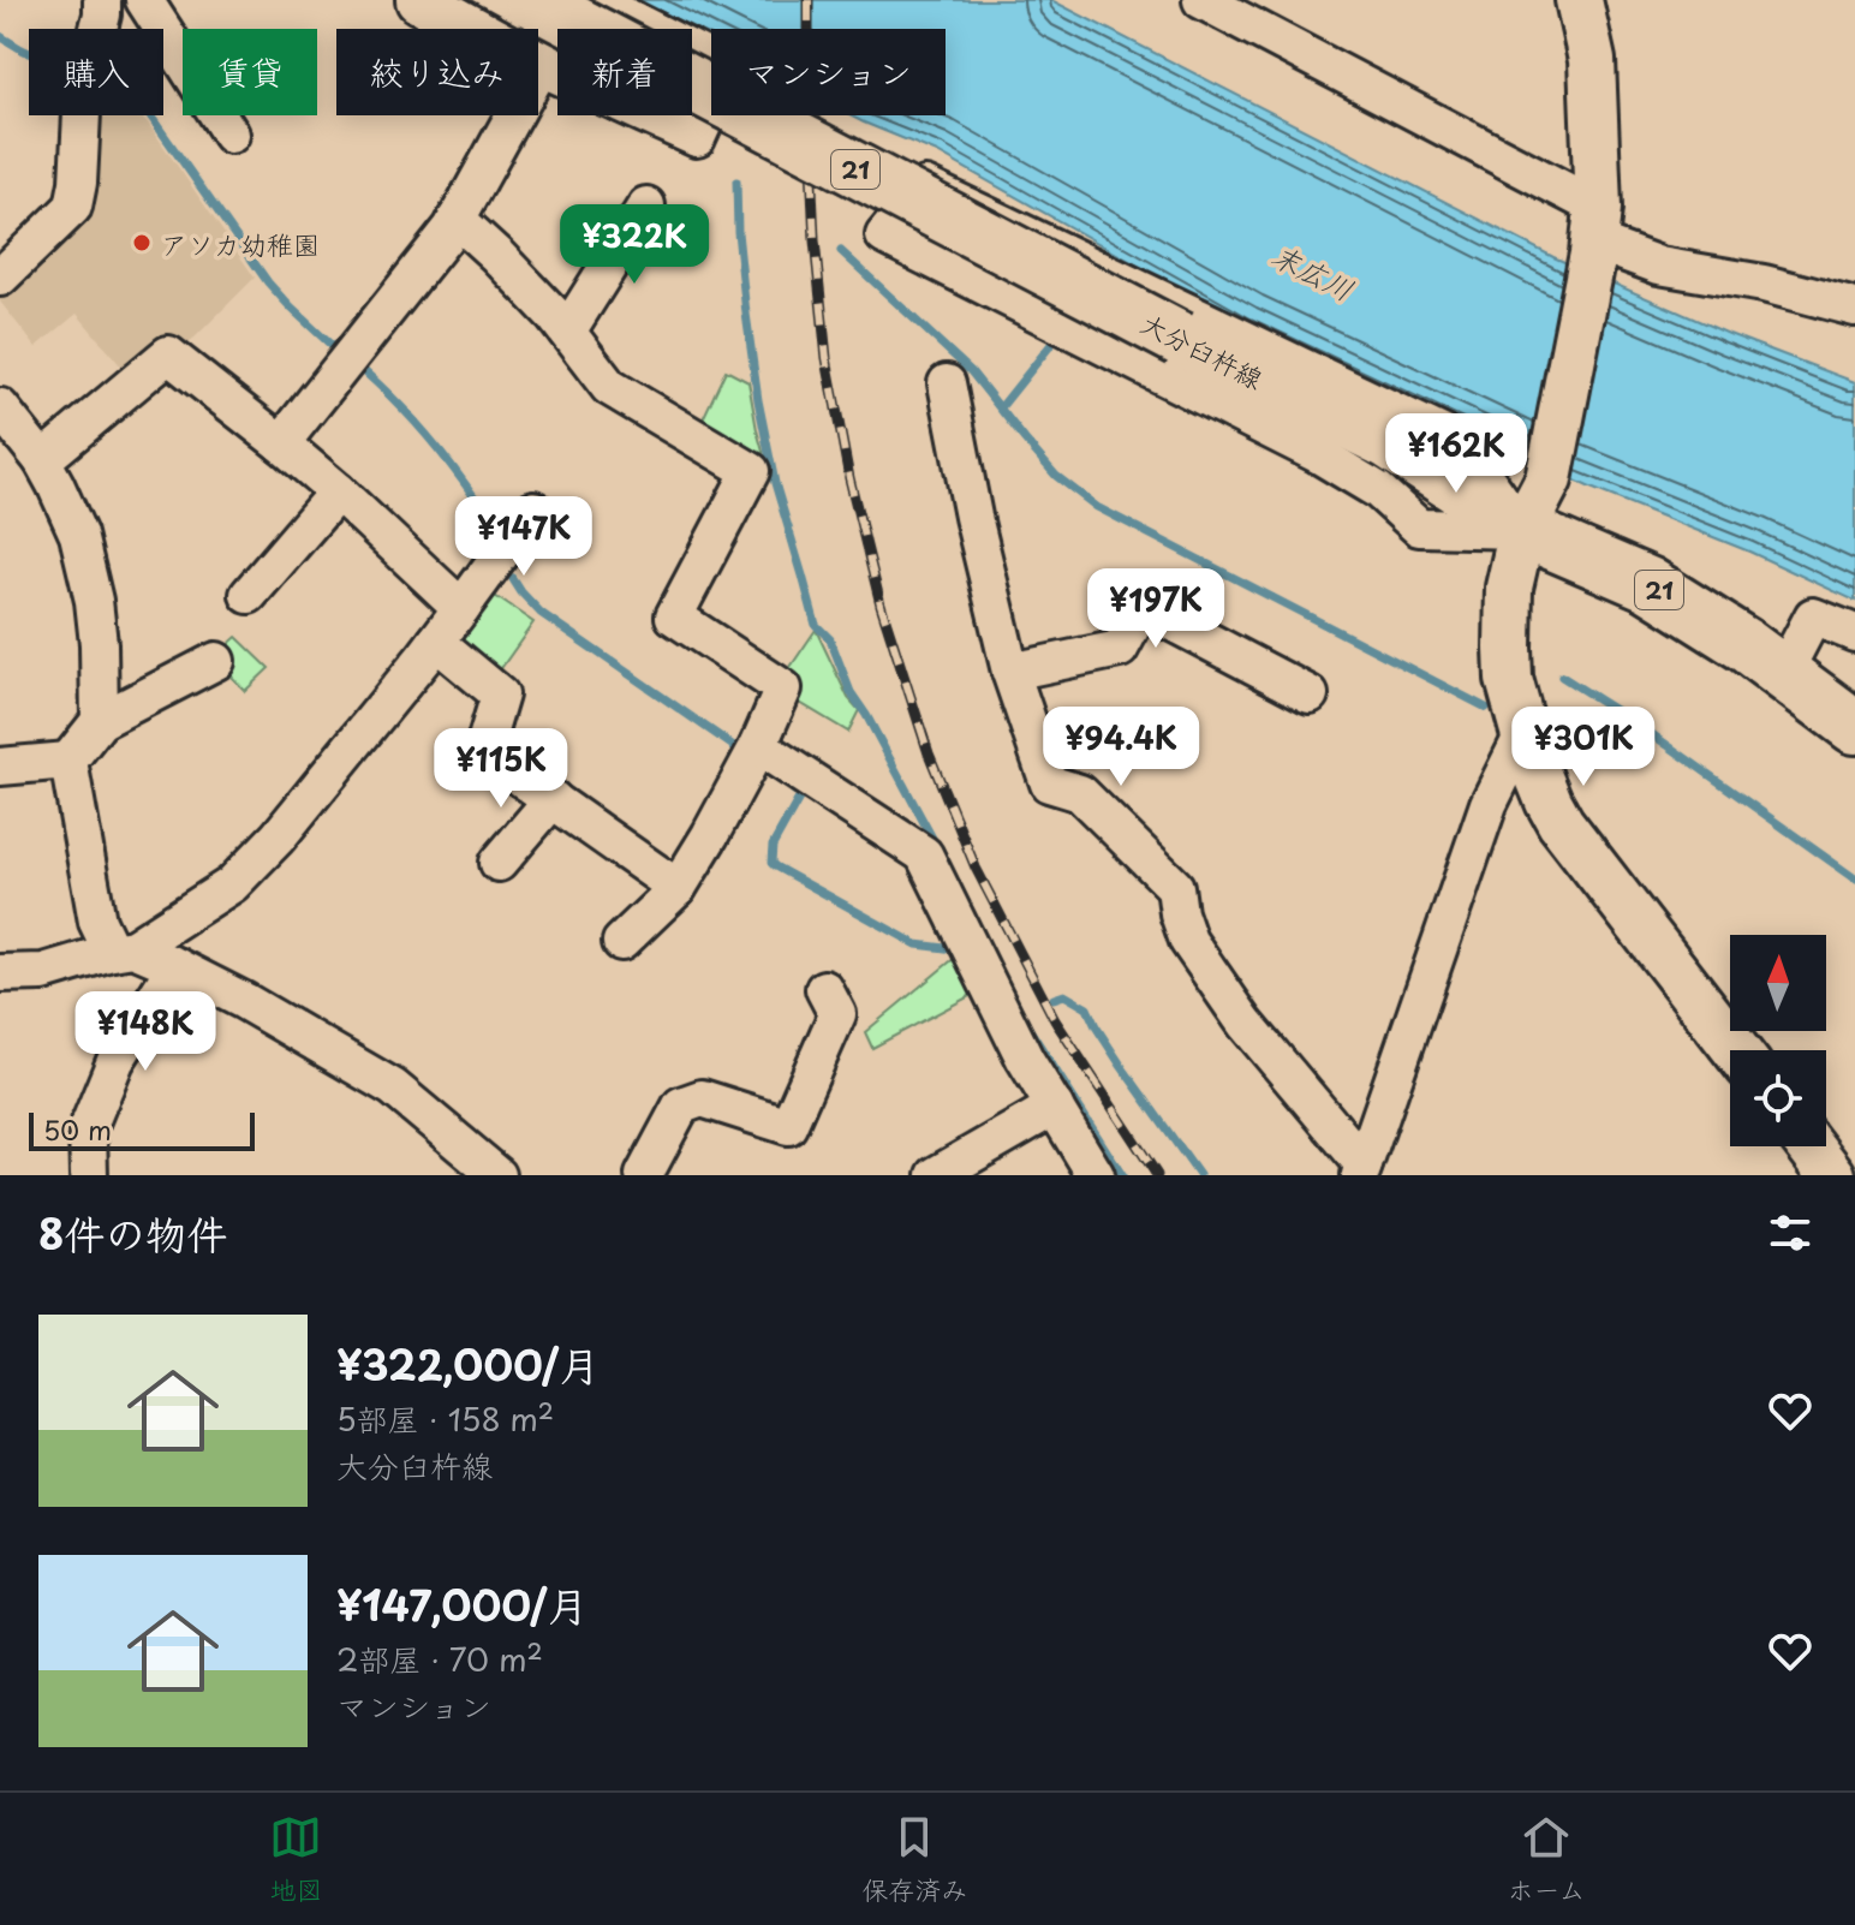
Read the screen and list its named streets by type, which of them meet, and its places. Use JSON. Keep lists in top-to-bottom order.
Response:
{
  "streets": {
    "main road": ["21", "大分臼杵線"]
  },
  "water": ["末広川"],
  "places": ["アソカ幼稚園"],
  "scale_bar": "50 m",
  "north": "top",
  "page": {
    "chip": [
      "購入",
      "賃貸",
      "絞り込み",
      "新着",
      "マンション"
    ],
    "price": [
      "¥322K",
      "¥162K",
      "¥147K",
      "¥197K",
      "¥94.4K",
      "¥301K",
      "¥115K",
      "¥148K"
    ],
    "scale": "50 m",
    "heading": "8件の物件",
    "list": [
      {
        "name": "¥322,000/月",
        "note": "5部屋 · 158 m² · 大分臼杵線"
      },
      {
        "name": "¥147,000/月",
        "note": "2部屋 · 70 m² · マンション"
      }
    ],
    "tabs": ["地図", "保存済み", "ホーム"]
  }
}
